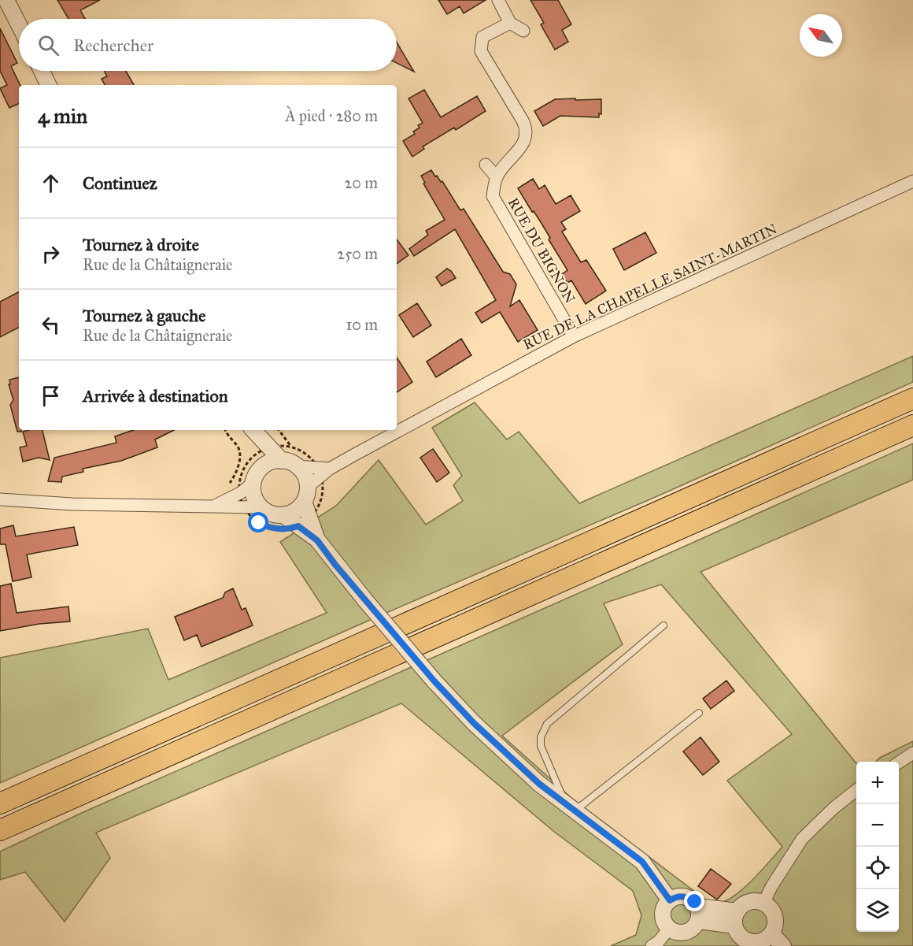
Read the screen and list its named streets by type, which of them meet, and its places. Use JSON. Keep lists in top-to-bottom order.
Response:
{
  "streets": {
    "street": ["RUE DU BIGNON", "RUE DE LA CHAPELLE SAINT-MARTIN"]
  },
  "crossings": [
    ["RUE DU BIGNON", "RUE DE LA CHAPELLE SAINT-MARTIN"]
  ],
  "north": "top left",
  "page": {
    "search": "Rechercher",
    "heading": ["4 min", "À pied · 280 m"],
    "list": [
      ["Continuez", "20 m"],
      ["Tournez à droite", "Rue de la Châtaigneraie", "250 m"],
      ["Tournez à gauche", "Rue de la Châtaigneraie", "10 m"],
      "Arrivée à destination"
    ],
    "map_buttons": ["+", "−"]
  }
}
